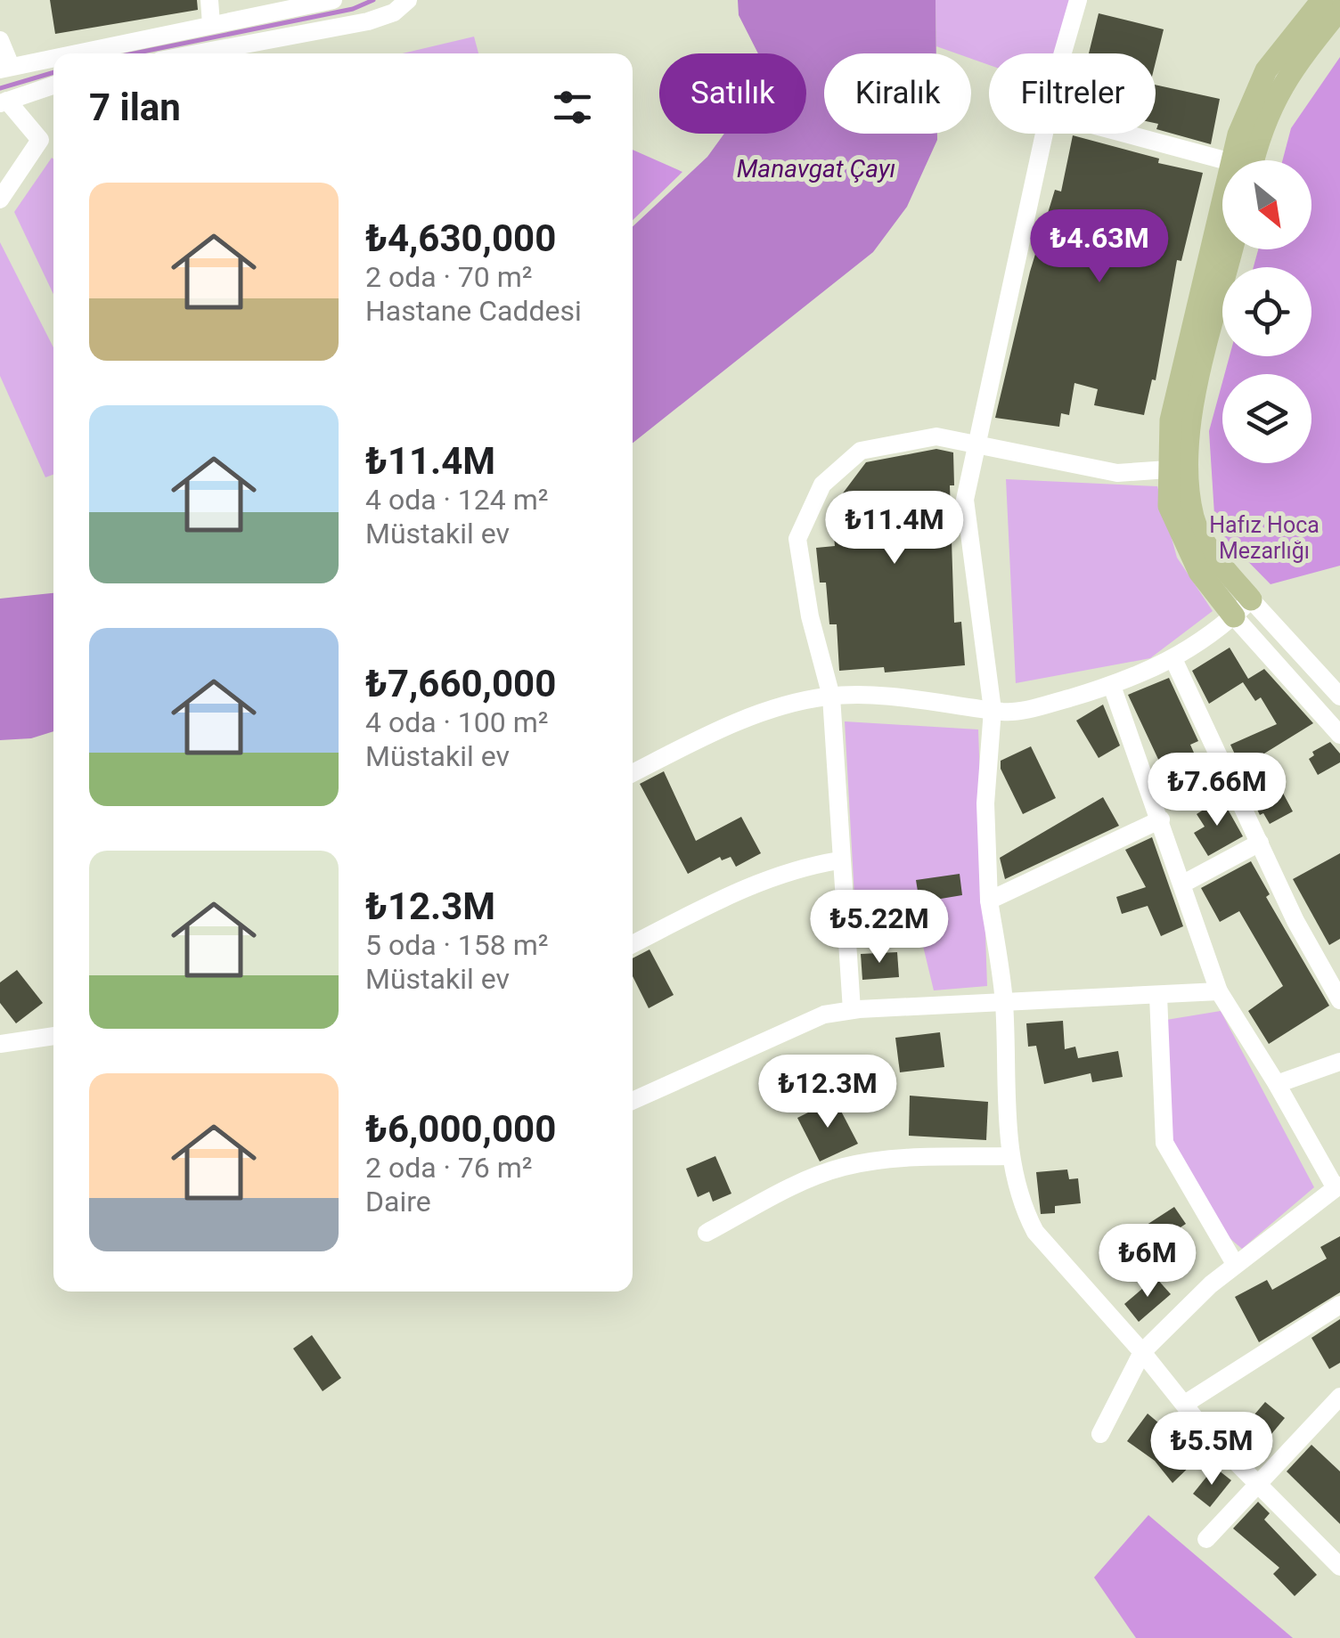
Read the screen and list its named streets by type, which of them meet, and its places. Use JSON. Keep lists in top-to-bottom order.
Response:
{
  "water": ["Manavgat Çayı"],
  "parks": ["Hafız Hoca Mezarlığı"],
  "north": "bottom right",
  "page": {
    "chip": ["Satılık", "Kiralık", "Filtreler"],
    "heading": "7 ilan",
    "list": [
      {
        "name": "₺4,630,000",
        "note": "2 oda · 70 m² · Hastane Caddesi"
      },
      {
        "name": "₺11.4M",
        "note": "4 oda · 124 m² · Müstakil ev"
      },
      {
        "name": "₺7,660,000",
        "note": "4 oda · 100 m² · Müstakil ev"
      },
      {
        "name": "₺12.3M",
        "note": "5 oda · 158 m² · Müstakil ev"
      },
      {
        "name": "₺6,000,000",
        "note": "2 oda · 76 m² · Daire"
      }
    ],
    "price": [
      "₺4.63M",
      "₺11.4M",
      "₺7.66M",
      "₺5.22M",
      "₺12.3M",
      "₺6M",
      "₺5.5M"
    ]
  }
}
